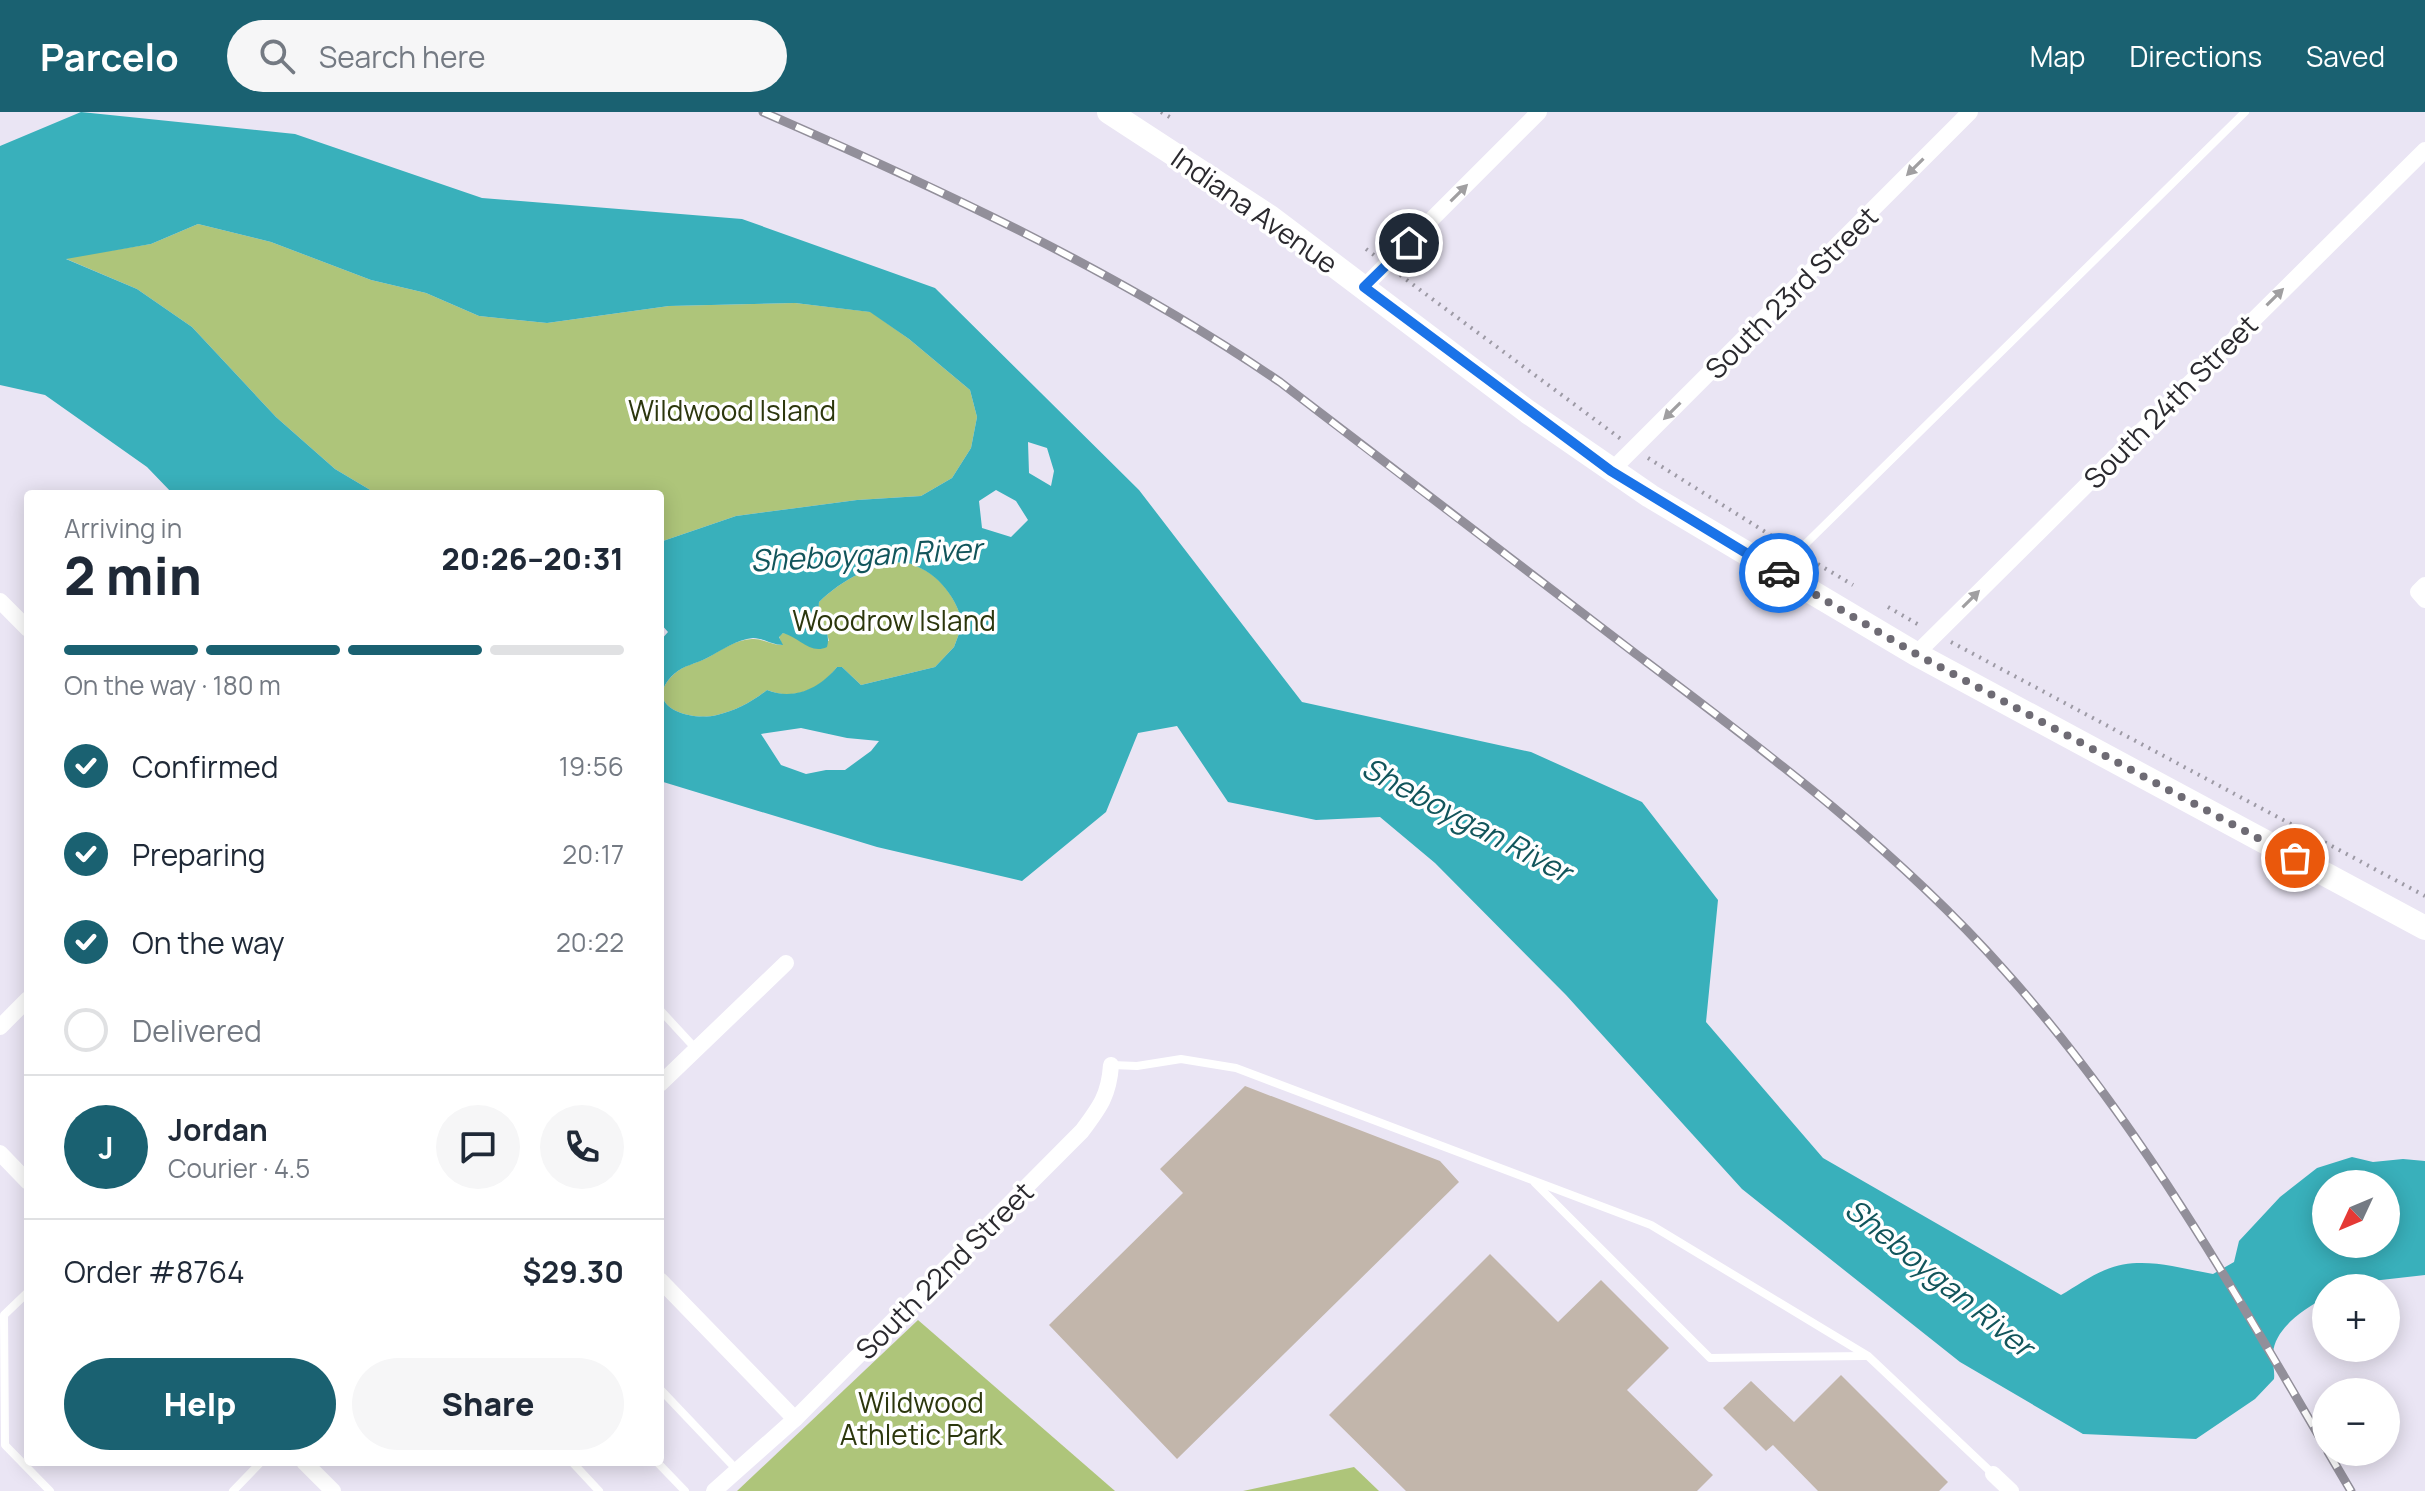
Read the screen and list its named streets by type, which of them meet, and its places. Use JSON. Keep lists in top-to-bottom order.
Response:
{
  "streets": {
    "main road": ["Indiana Avenue"],
    "street": ["South 23rd Street", "South 24th Street", "South 22nd Street"]
  },
  "crossings": [
    ["Indiana Avenue", "South 23rd Street"],
    ["Indiana Avenue", "South 24th Street"]
  ],
  "one_way": ["South 23rd Street", "South 24th Street"],
  "water": ["Sheboygan River"],
  "parks": ["Wildwood Island", "Woodrow Island", "Wildwood Athletic Park"],
  "north": "bottom left",
  "page": {
    "header": "Parcelo",
    "search": "Search here",
    "nav": ["Map", "Directions", "Saved"],
    "heading": ["2 min", "Arriving in", "20:26–20:31"],
    "panel": [
      "Jordan",
      "Courier · 4.5",
      "Order #8764",
      "$29.30"
    ],
    "bar": "On the way · 180 m",
    "list": [
      ["Confirmed", "19:56"],
      ["Preparing", "20:17"],
      ["On the way", "20:22"],
      "Delivered"
    ],
    "round": "J",
    "map_buttons": ["+", "−"],
    "buttons": ["Help", "Share"]
  }
}
